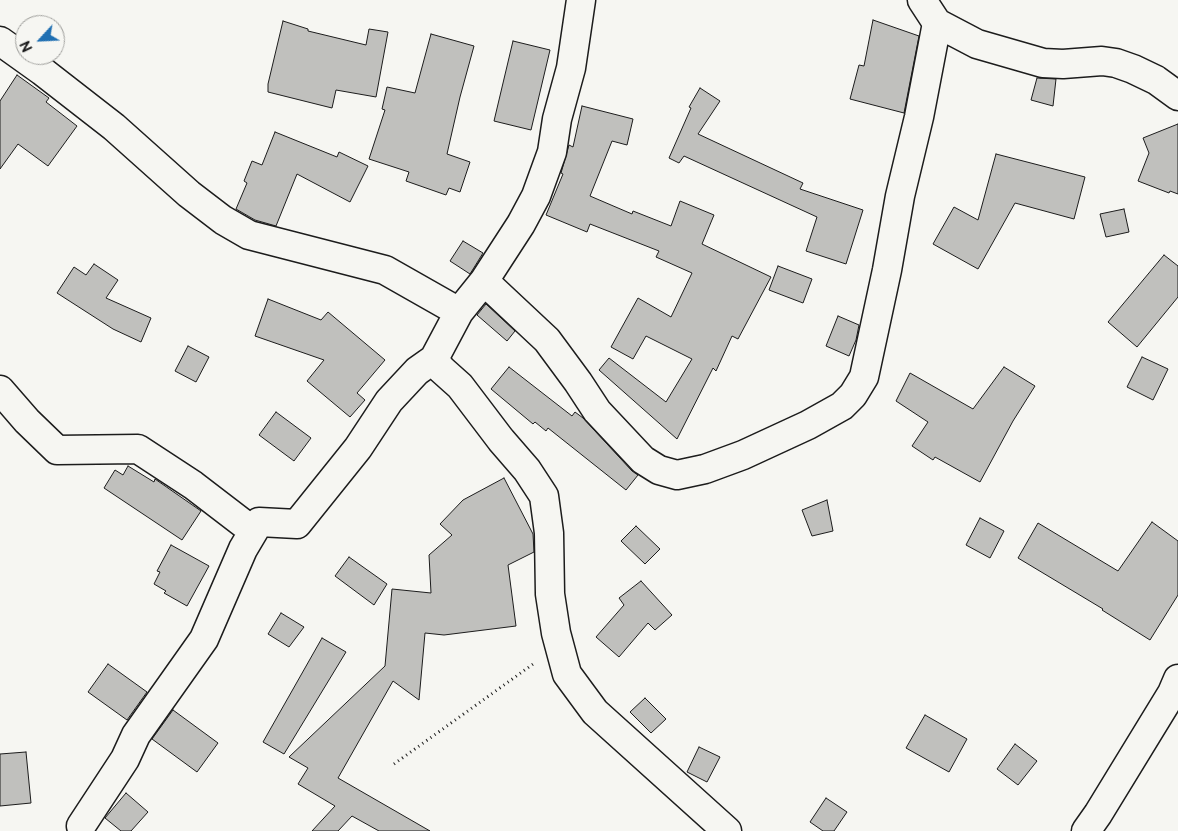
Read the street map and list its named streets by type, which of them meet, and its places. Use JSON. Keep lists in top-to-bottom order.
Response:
{
  "north": "bottom left"
}
